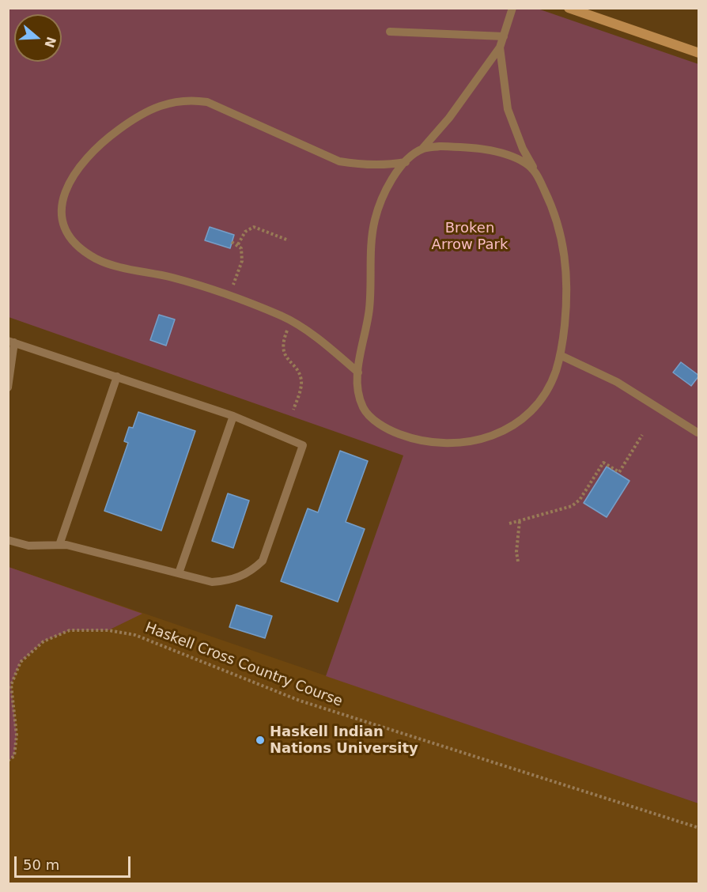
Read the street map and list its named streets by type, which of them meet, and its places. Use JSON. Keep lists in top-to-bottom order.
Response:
{
  "streets": {
    "path": ["Haskell Cross Country Course"]
  },
  "parks": ["Broken Arrow Park"],
  "places": ["Haskell Indian Nations University"],
  "scale_bar": "50 m",
  "north": "right"
}
